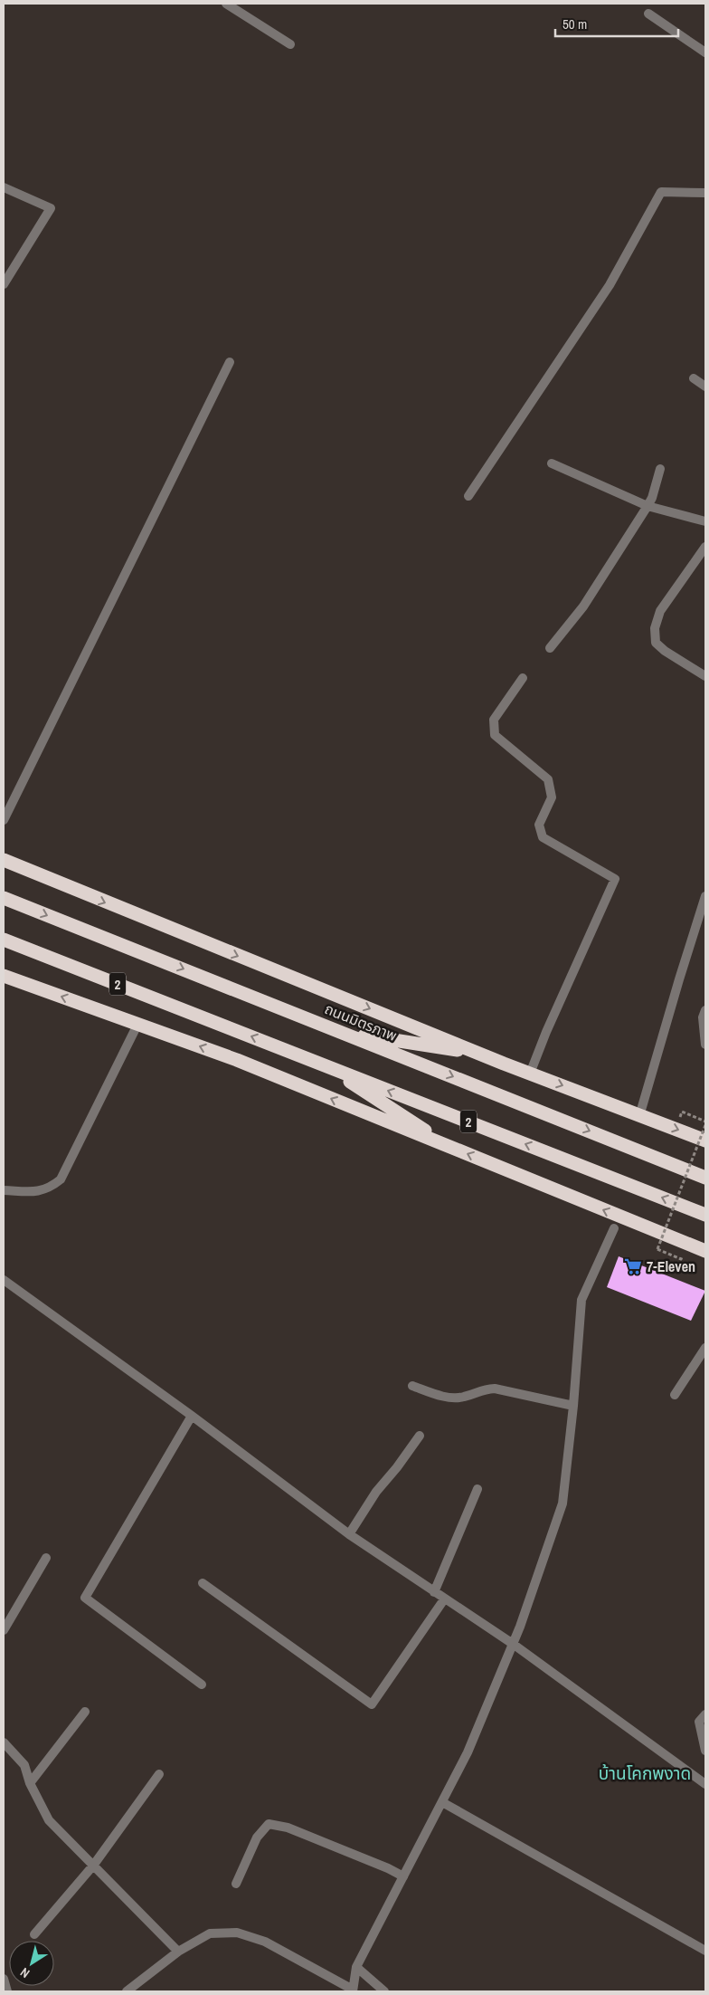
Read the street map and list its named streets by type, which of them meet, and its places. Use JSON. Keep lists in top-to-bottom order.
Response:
{
  "streets": {
    "highway": ["2", "ถนนมิตรภาพ"]
  },
  "districts": ["บ้านโคกพงาด"],
  "places": {
    "supermarket": ["7-Eleven"]
  },
  "scale_bar": "50 m",
  "north": "bottom left"
}
